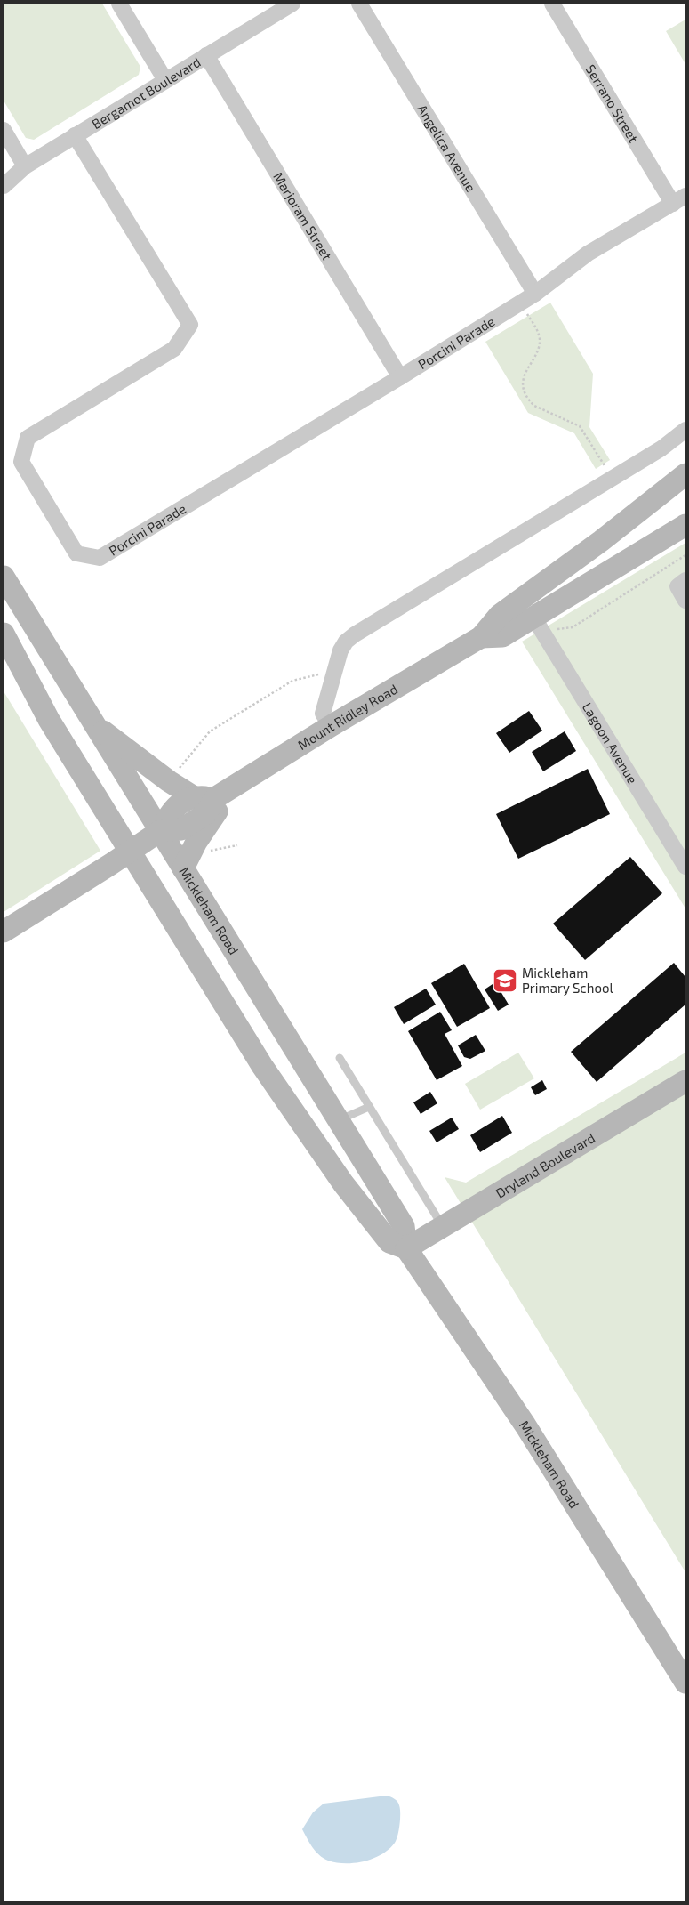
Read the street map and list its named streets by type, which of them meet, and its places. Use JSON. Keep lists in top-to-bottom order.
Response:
{
  "streets": {
    "main road": ["Mount Ridley Road", "Mickleham Road", "Dryland Boulevard"],
    "street": [
      "Bergamot Boulevard",
      "Serrano Street",
      "Angelica Avenue",
      "Marjoram Street",
      "Porcini Parade",
      "Lagoon Avenue"
    ]
  },
  "crossings": [
    ["Bergamot Boulevard", "Marjoram Street"],
    ["Bergamot Boulevard", "Porcini Parade"],
    ["Serrano Street", "Porcini Parade"],
    ["Angelica Avenue", "Porcini Parade"],
    ["Marjoram Street", "Porcini Parade"],
    ["Mount Ridley Road", "Lagoon Avenue"],
    ["Mount Ridley Road", "Mickleham Road"],
    ["Mickleham Road", "Dryland Boulevard"]
  ],
  "places": {
    "school or university": ["Mickleham Primary School"]
  }
}
